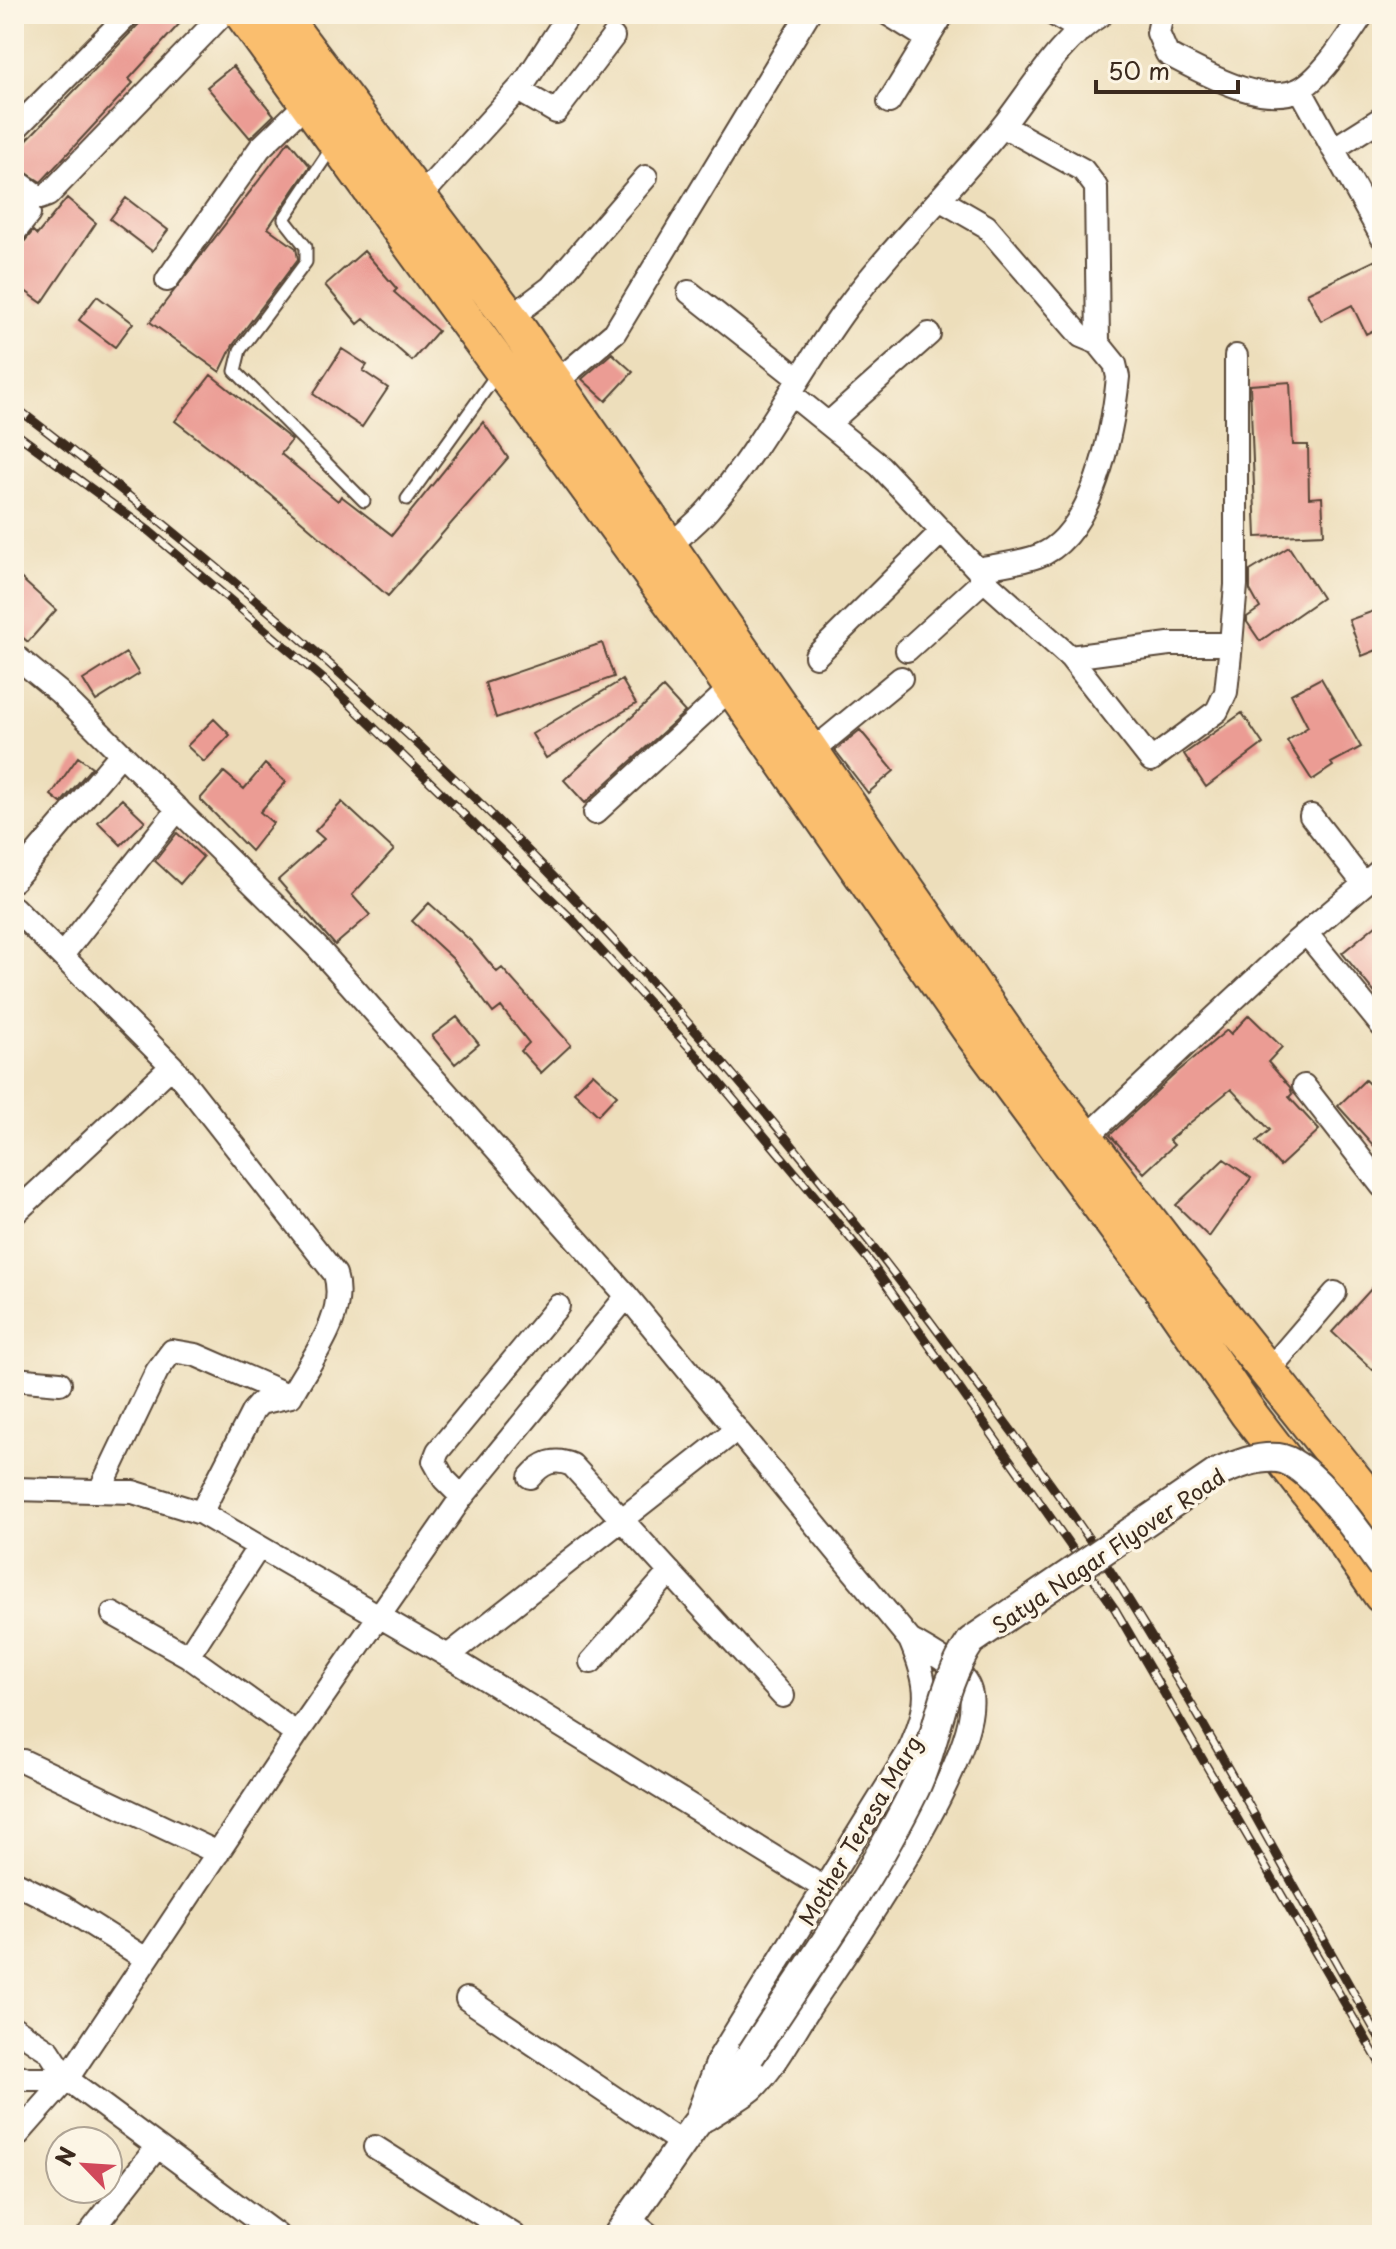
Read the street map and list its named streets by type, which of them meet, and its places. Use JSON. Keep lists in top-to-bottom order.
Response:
{
  "streets": {
    "street": ["Satya Nagar Flyover Road", "Mother Teresa Marg"]
  },
  "crossings": [
    ["Satya Nagar Flyover Road", "Mother Teresa Marg"]
  ],
  "scale_bar": "50 m",
  "north": "top left"
}
